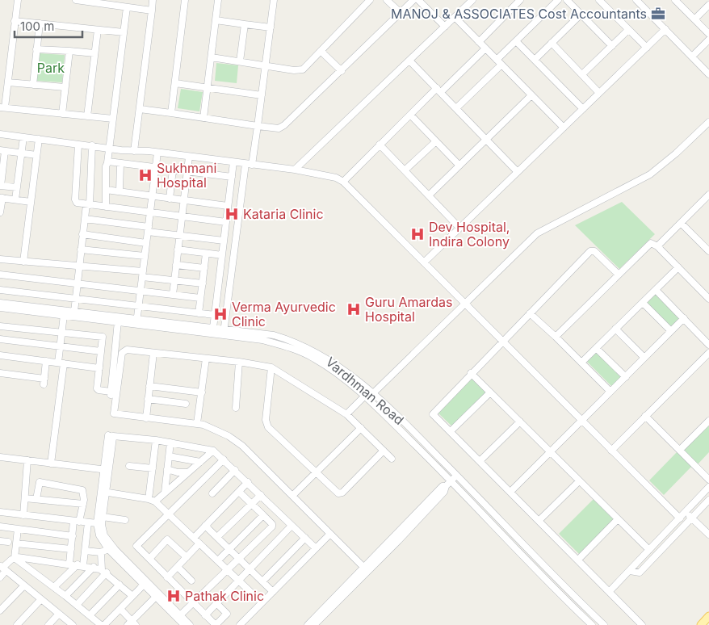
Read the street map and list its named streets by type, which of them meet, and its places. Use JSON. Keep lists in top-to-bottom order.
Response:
{
  "streets": {
    "street": ["Vardhman Road"]
  },
  "parks": ["Park"],
  "places": {
    "office": ["MANOJ & ASSOCIATES Cost Accountants"],
    "hospital": [
      "Sukhmani Hospital",
      "Kataria Clinic",
      "Dev Hospital, Indira Colony",
      "Guru Amardas Hospital",
      "Verma Ayurvedic Clinic",
      "Pathak Clinic"
    ]
  },
  "scale_bar": "100 m"
}
